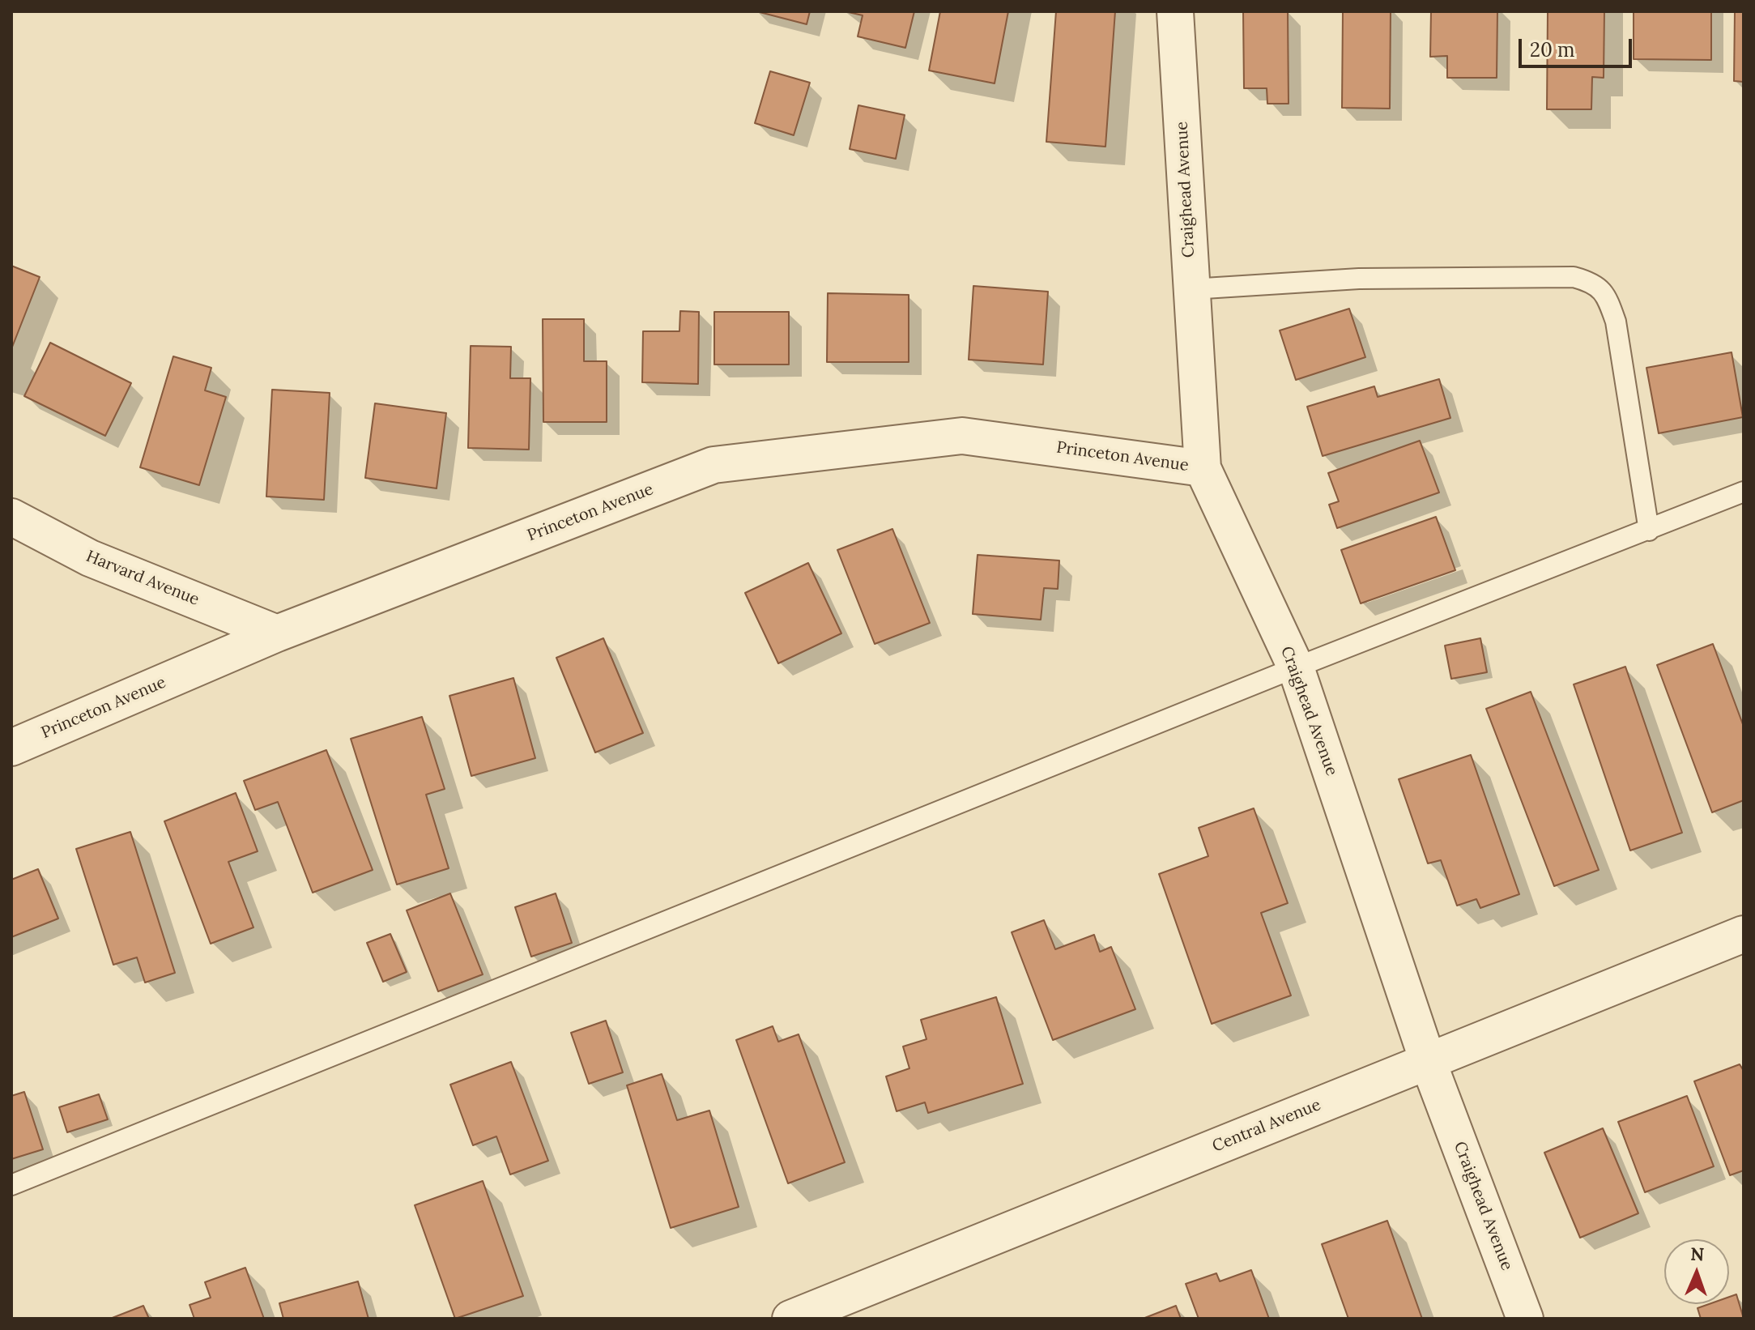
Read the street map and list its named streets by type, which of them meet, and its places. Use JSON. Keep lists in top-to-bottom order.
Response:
{
  "streets": {
    "street": [
      "Craighead Avenue",
      "Princeton Avenue",
      "Harvard Avenue",
      "Central Avenue"
    ]
  },
  "crossings": [
    ["Craighead Avenue", "Princeton Avenue"],
    ["Craighead Avenue", "Central Avenue"],
    ["Princeton Avenue", "Harvard Avenue"]
  ],
  "scale_bar": "20 m",
  "north": "top"
}
